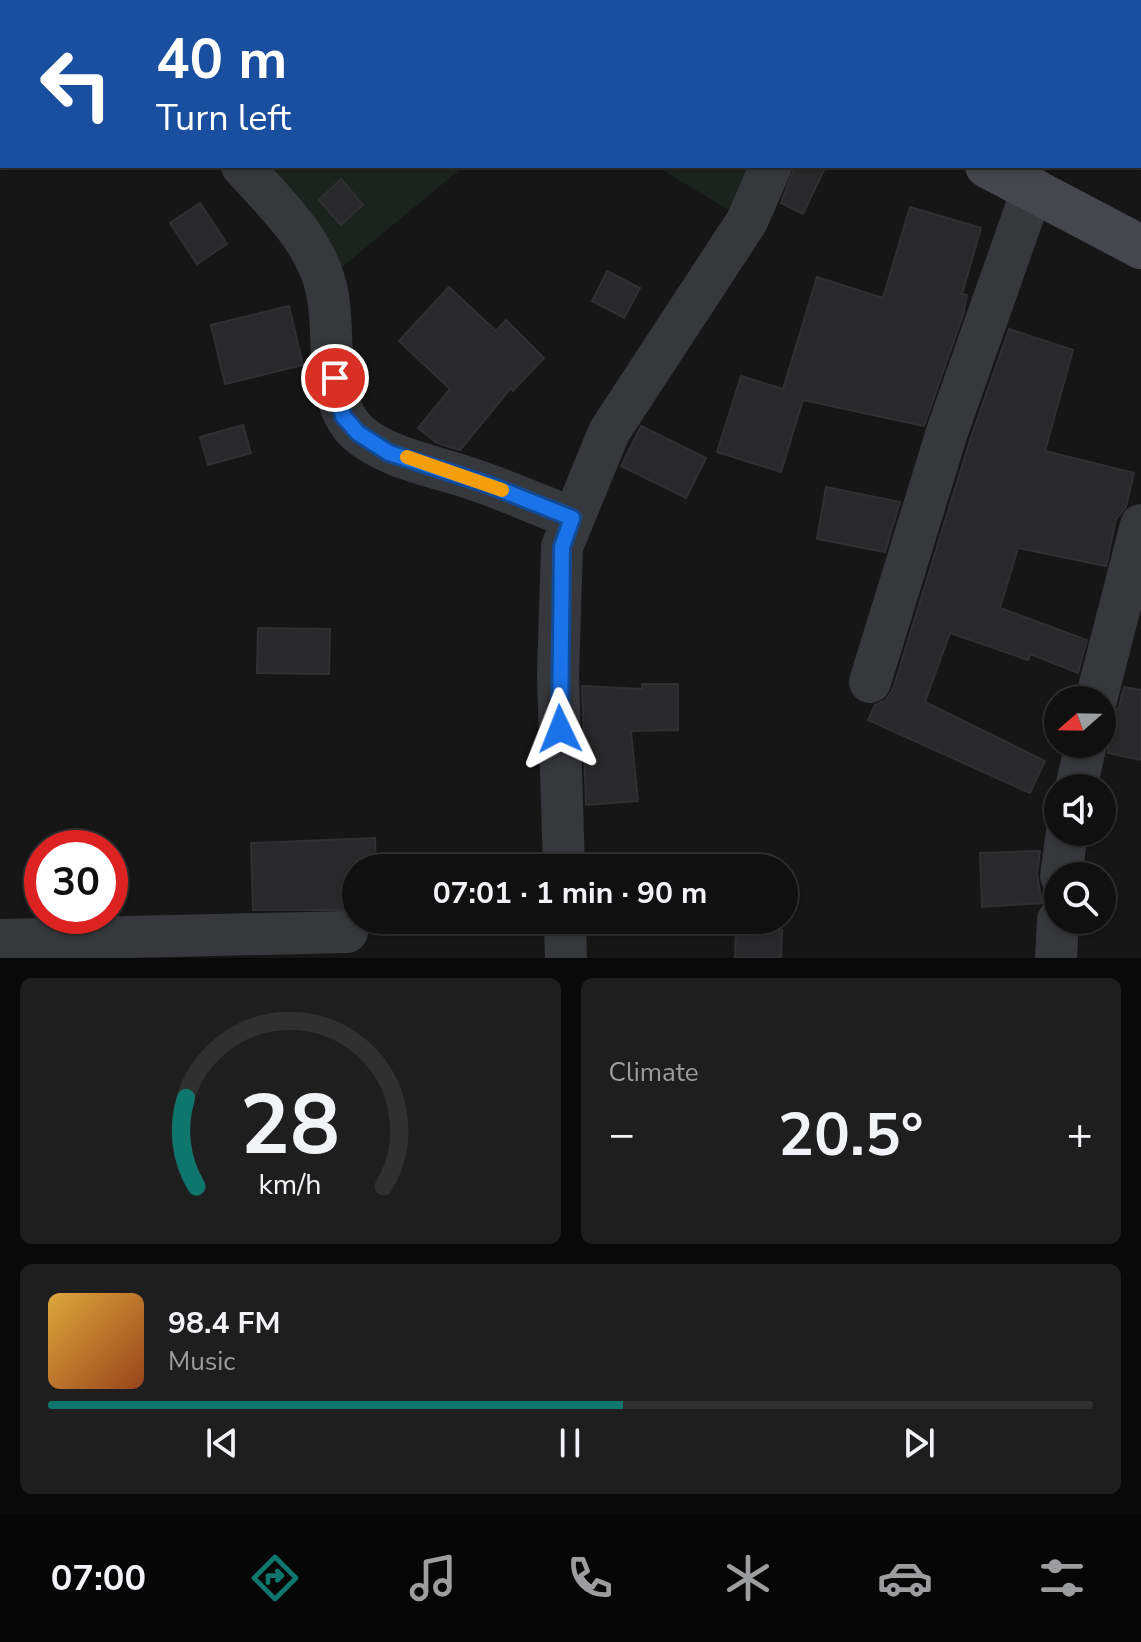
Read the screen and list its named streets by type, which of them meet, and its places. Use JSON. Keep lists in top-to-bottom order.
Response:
{
  "north": "left",
  "page": {
    "turn": ["40 m", "Turn left"],
    "limit": "30",
    "trip": "07:01 · 1 min · 90 m",
    "tile": "Climate",
    "heat": ["−", "20.5°", "+"],
    "song": ["98.4 FM", "Music"],
    "tabs": "07:00",
    "gauge": ["28", "km/h"]
  }
}
